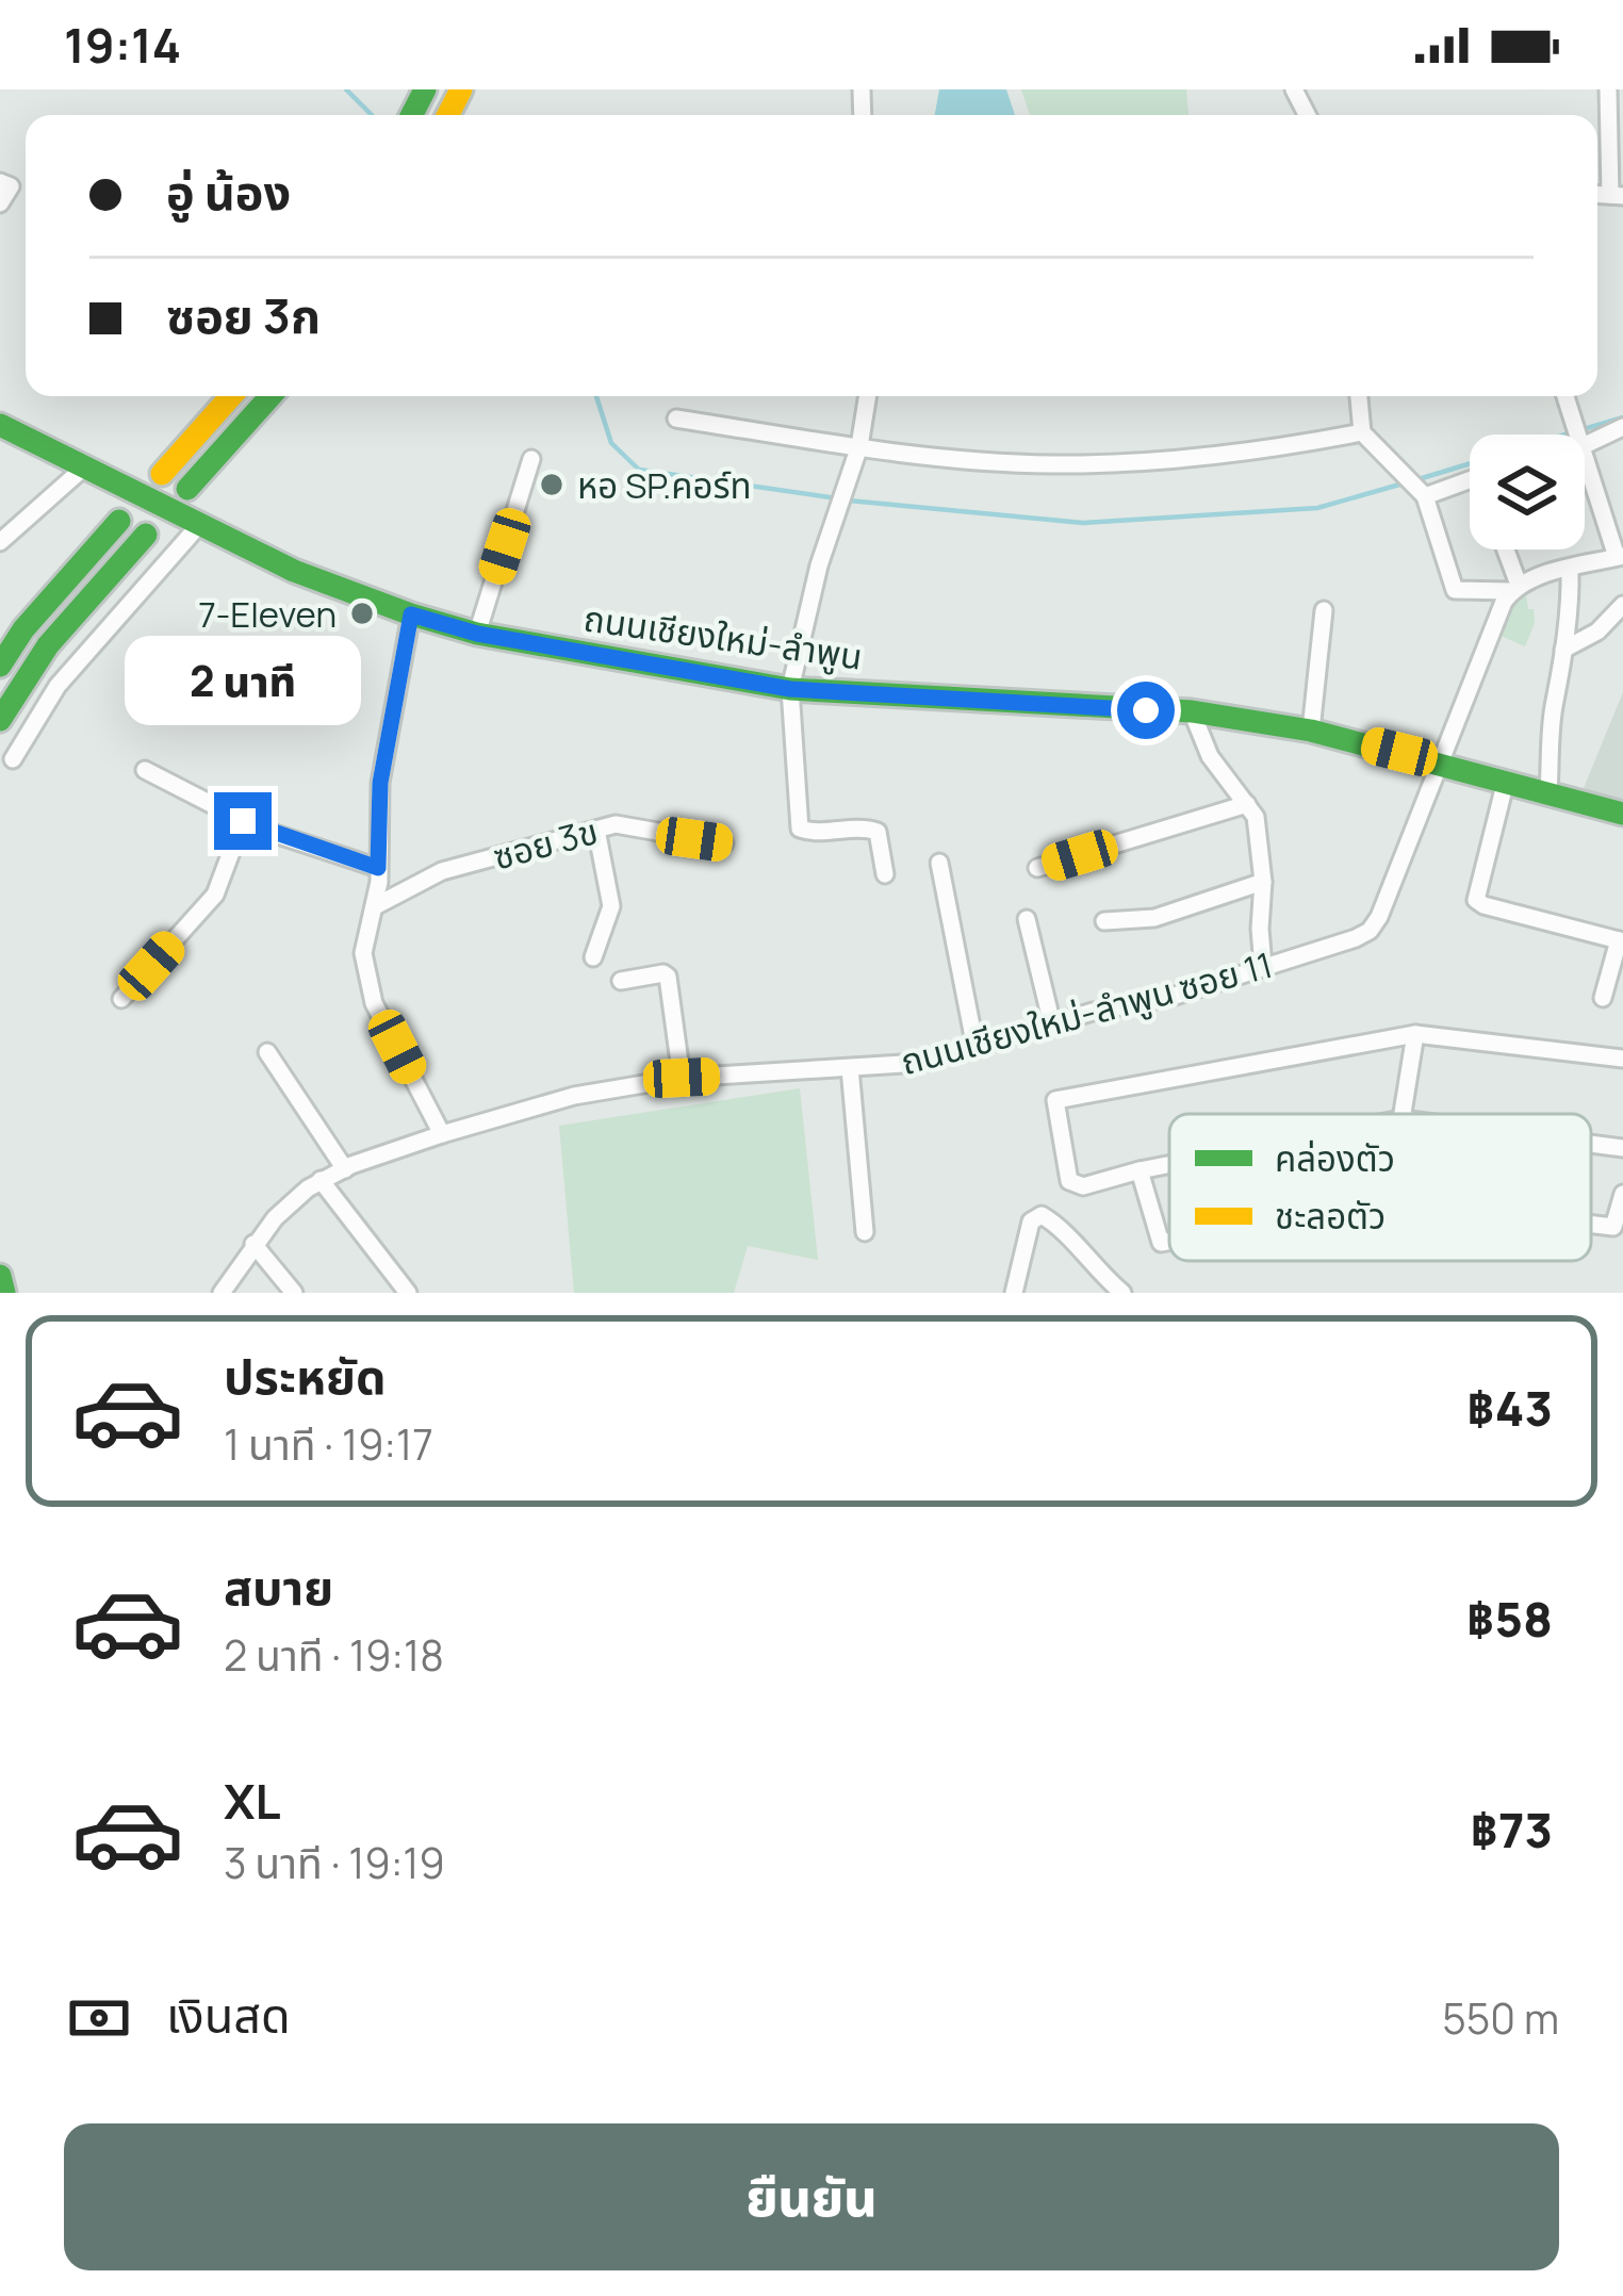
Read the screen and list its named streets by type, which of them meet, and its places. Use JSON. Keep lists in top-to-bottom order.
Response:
{
  "streets": {
    "main road": ["ถนนเชียงใหม่-ลำพูน"],
    "street": ["ซอย 3ข", "ถนนเชียงใหม่-ลำพูน ซอย 11"]
  },
  "crossings": [
    ["ถนนเชียงใหม่-ลำพูน", "ถนนเชียงใหม่-ลำพูน ซอย 11"]
  ],
  "places": ["หอ SP.คอร์ท", "7-Eleven"],
  "legend": ["คล่องตัว", "ชะลอตัว"],
  "page": {
    "status": "19:14",
    "banner": ["อู่ น้อง", "ซอย 3ก"],
    "bubble": "2 นาที",
    "list": [
      {
        "name": "ประหยัด",
        "note": "1 นาที · 19:17",
        "value": "฿43"
      },
      {
        "name": "สบาย",
        "note": "2 นาที · 19:18",
        "value": "฿58"
      },
      {
        "name": "XL",
        "note": "3 นาที · 19:19",
        "value": "฿73"
      }
    ],
    "pay": ["เงินสด", "550 m"],
    "buttons": "ยืนยัน"
  }
}
